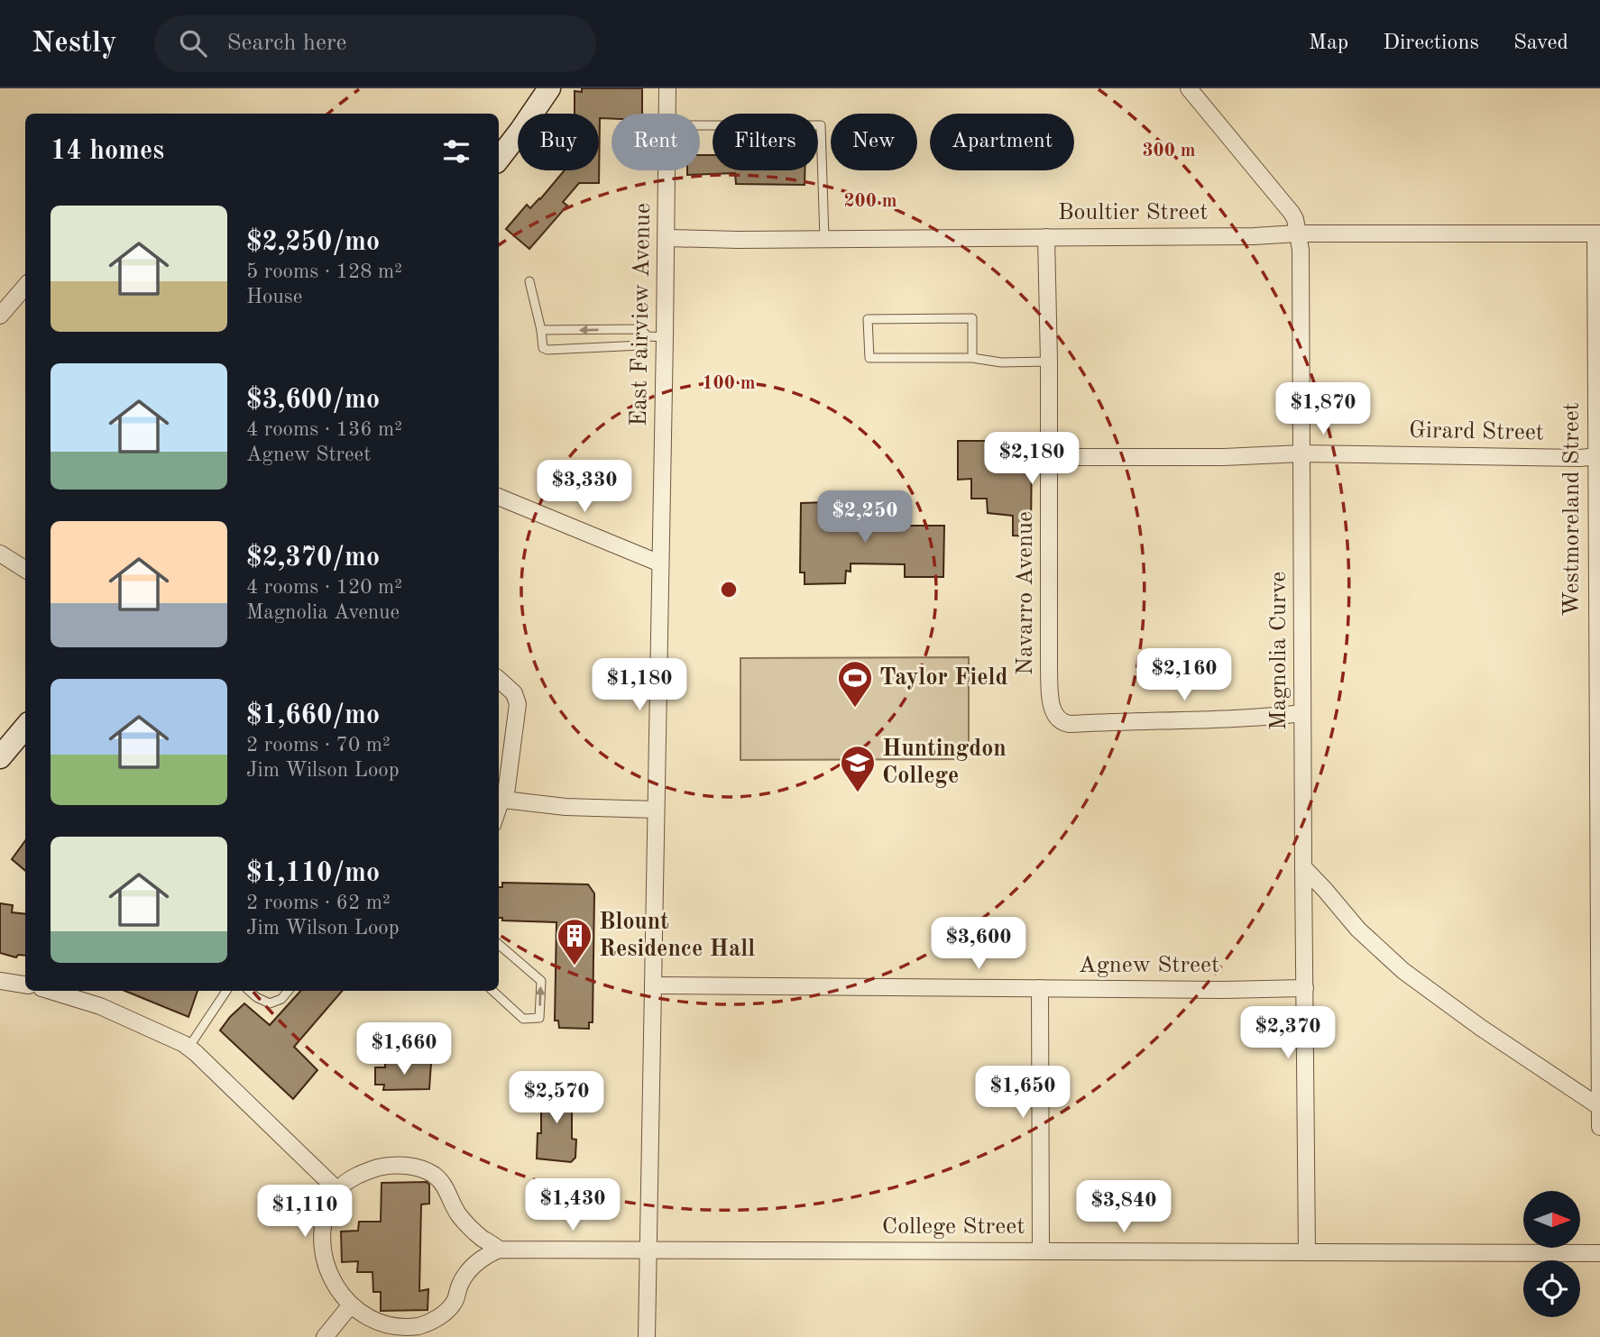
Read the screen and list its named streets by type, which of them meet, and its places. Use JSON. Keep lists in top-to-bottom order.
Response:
{
  "streets": {
    "street": [
      "Boultier Street",
      "East Fairview Avenue",
      "Girard Street",
      "Westmoreland Street",
      "Navarro Avenue",
      "Magnolia Curve",
      "Agnew Street",
      "College Street"
    ]
  },
  "crossings": [
    ["Boultier Street", "East Fairview Avenue"],
    ["Boultier Street", "Westmoreland Street"],
    ["Boultier Street", "Navarro Avenue"],
    ["Boultier Street", "Magnolia Curve"],
    ["East Fairview Avenue", "Agnew Street"],
    ["East Fairview Avenue", "College Street"],
    ["Girard Street", "Westmoreland Street"],
    ["Girard Street", "Navarro Avenue"],
    ["Girard Street", "Magnolia Curve"],
    ["Navarro Avenue", "Magnolia Curve"],
    ["Magnolia Curve", "Agnew Street"],
    ["Magnolia Curve", "College Street"]
  ],
  "places": {
    "sports": ["Taylor Field"],
    "school or university": ["Huntingdon College"],
    "building": ["Blount Residence Hall"]
  },
  "north": "right",
  "page": {
    "header": "Nestly",
    "search": "Search here",
    "nav": ["Map", "Directions", "Saved"],
    "chip": [
      "Buy",
      "Rent",
      "Filters",
      "New",
      "Apartment"
    ],
    "heading": "14 homes",
    "list": [
      {
        "name": "$2,250/mo",
        "note": "5 rooms · 128 m² · House"
      },
      {
        "name": "$3,600/mo",
        "note": "4 rooms · 136 m² · Agnew Street"
      },
      {
        "name": "$2,370/mo",
        "note": "4 rooms · 120 m² · Magnolia Avenue"
      },
      {
        "name": "$1,660/mo",
        "note": "2 rooms · 70 m² · Jim Wilson Loop"
      },
      {
        "name": "$1,110/mo",
        "note": "2 rooms · 62 m² · Jim Wilson Loop"
      }
    ],
    "price": [
      "$1,870",
      "$2,180",
      "$3,330",
      "$2,250",
      "$2,160",
      "$1,180",
      "$3,600",
      "$2,370",
      "$1,660",
      "$1,650",
      "$2,570",
      "$1,430",
      "$3,840",
      "$1,110"
    ]
  },
  "rings": ["300 m", "200 m", "100 m"]
}
